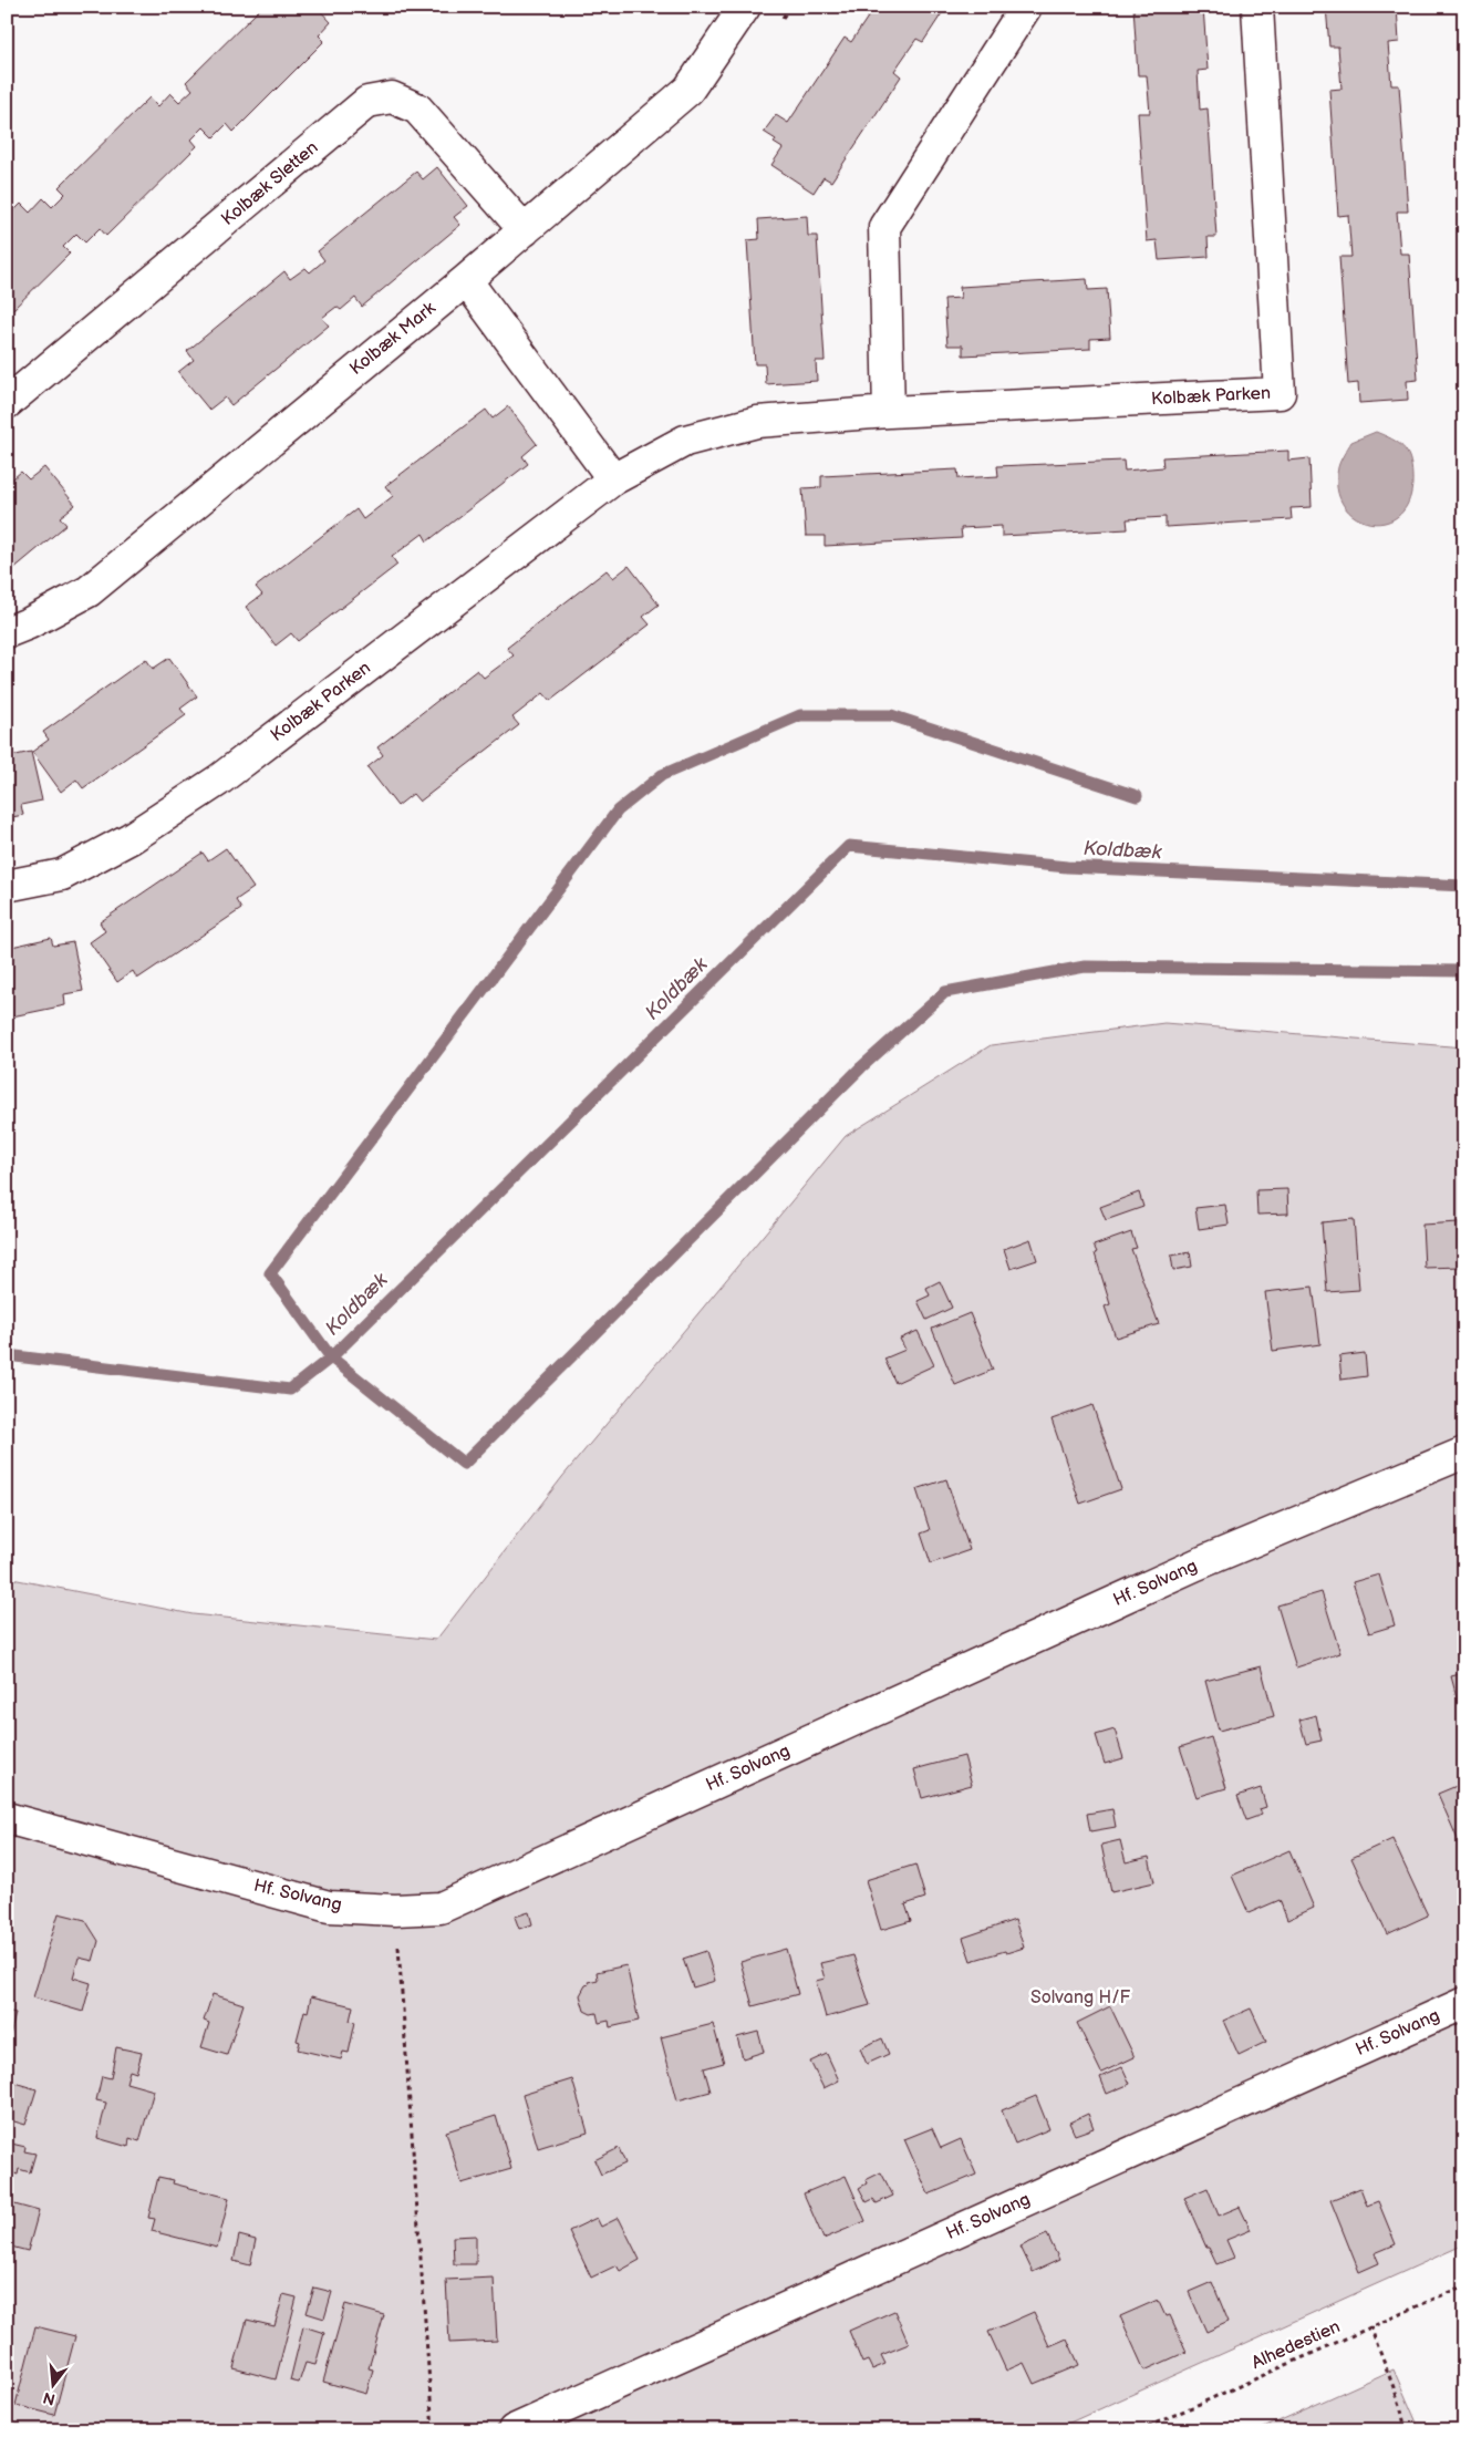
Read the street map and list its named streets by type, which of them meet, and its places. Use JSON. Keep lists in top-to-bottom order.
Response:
{
  "streets": {
    "street": [
      "Kolbæk Sletten",
      "Kolbæk Mark",
      "Kolbæk Parken",
      "Hf. Solvang"
    ],
    "path": ["Alhedestien"]
  },
  "crossings": [
    ["Kolbæk Sletten", "Kolbæk Mark"]
  ],
  "water": ["Koldbæk"],
  "parks": ["Solvang H/F"],
  "north": "bottom"
}
